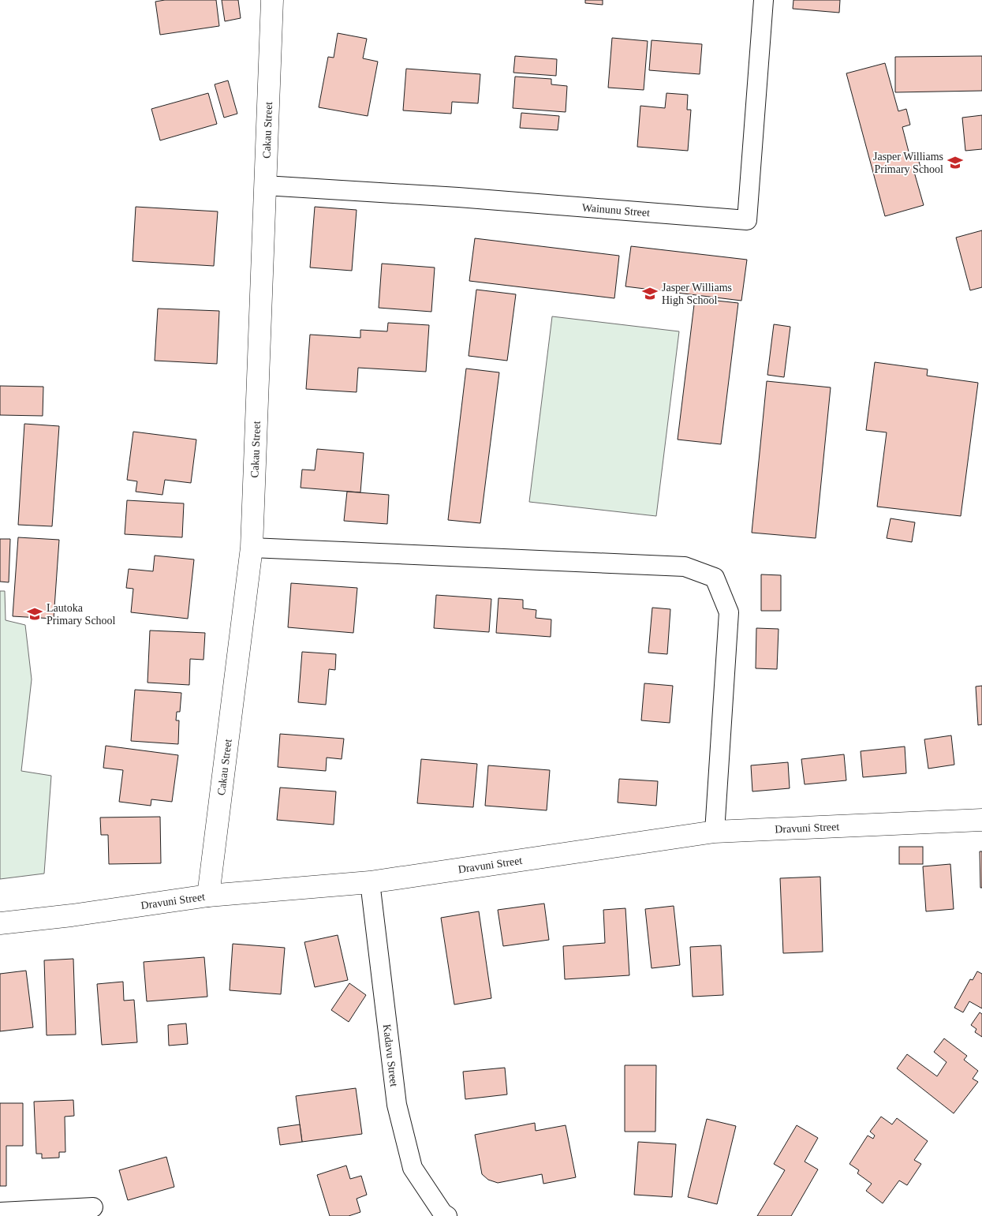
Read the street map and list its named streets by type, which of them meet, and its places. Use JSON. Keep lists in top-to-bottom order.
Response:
{
  "streets": {
    "main road": ["Cakau Street", "Dravuni Street"],
    "street": ["Wainunu Street", "Kadavu Street"]
  },
  "crossings": [
    ["Cakau Street", "Wainunu Street"],
    ["Cakau Street", "Dravuni Street"],
    ["Dravuni Street", "Kadavu Street"]
  ],
  "places": {
    "school or university": ["Jasper Williams Primary School", "Jasper Williams High School", "Lautoka Primary School"]
  }
}
